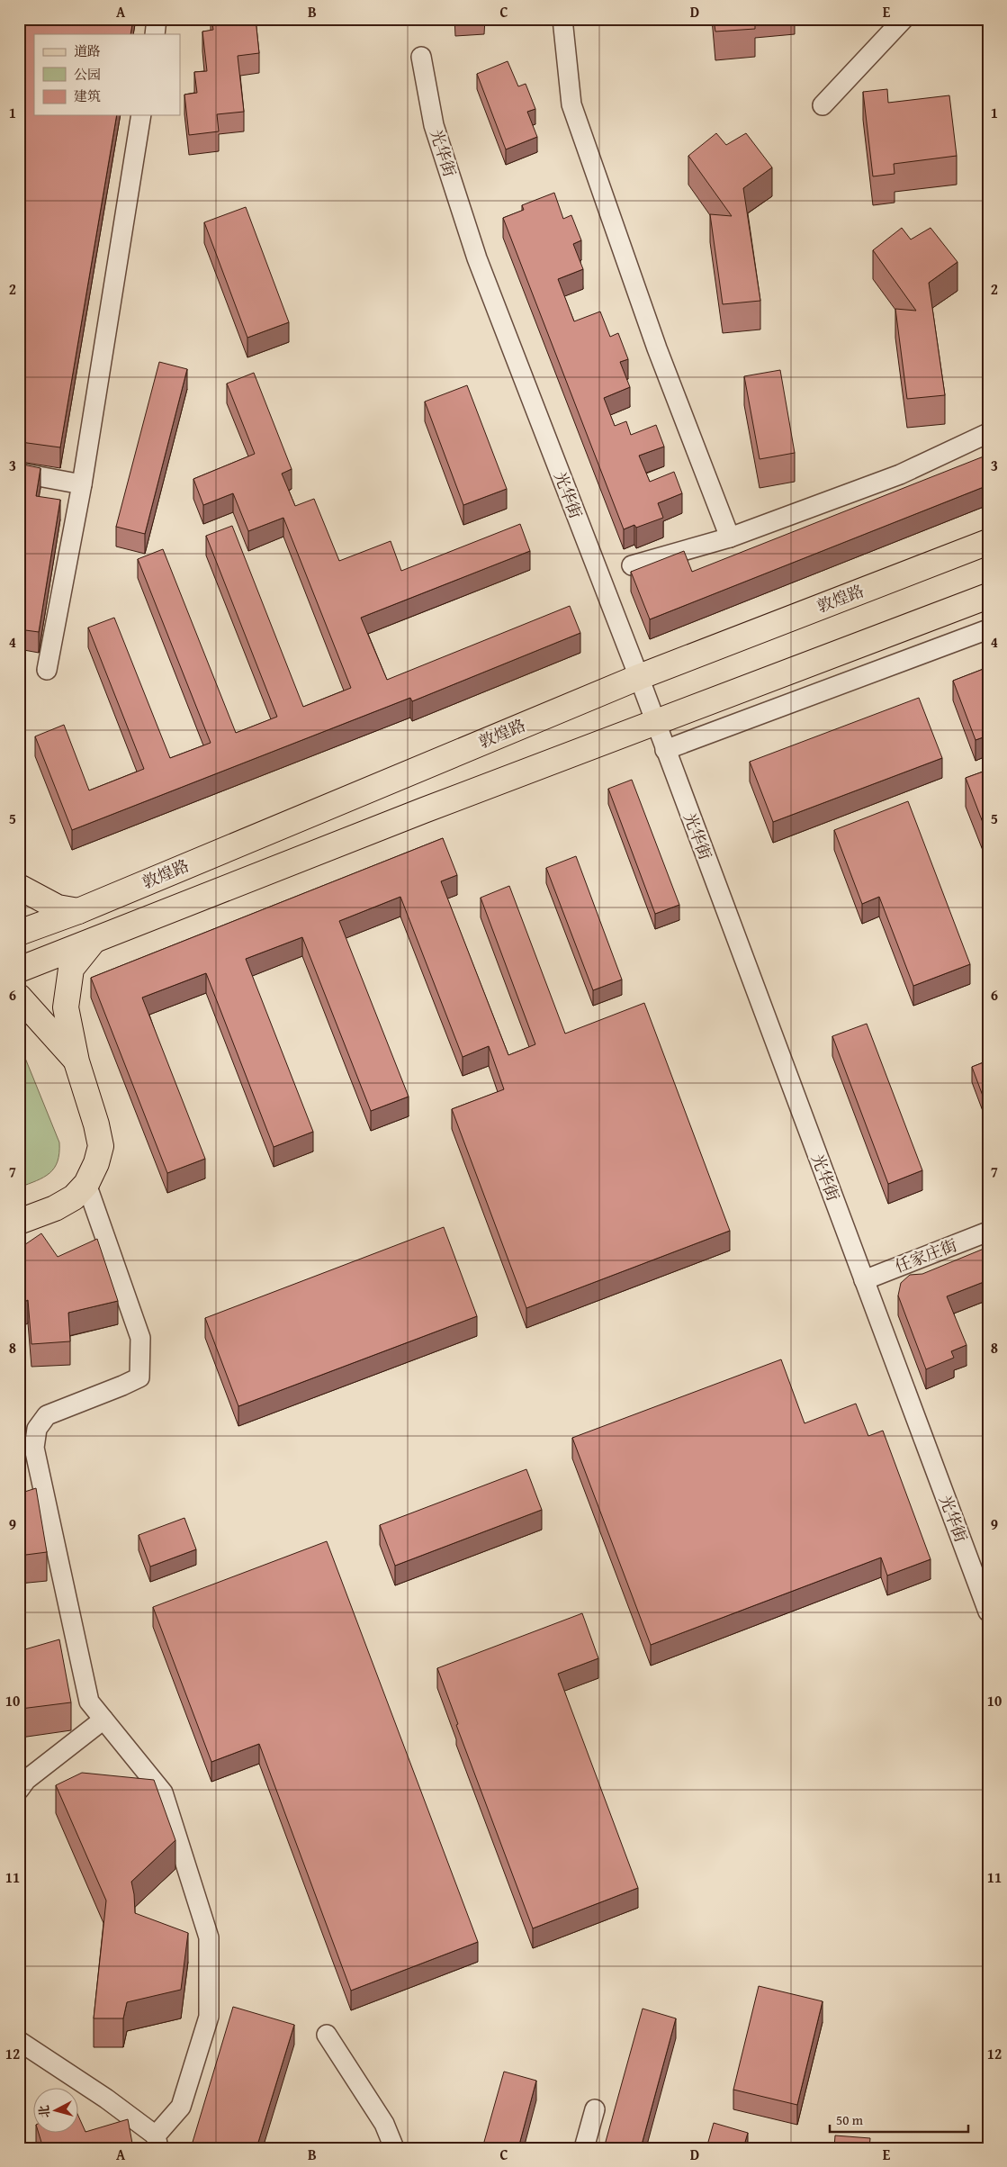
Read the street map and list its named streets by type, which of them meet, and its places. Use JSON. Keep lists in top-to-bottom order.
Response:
{
  "streets": {
    "main road": ["敦煌路"],
    "street": ["光华街", "任家庄街"]
  },
  "crossings": [
    ["光华街", "敦煌路"],
    ["光华街", "任家庄街"]
  ],
  "legend": ["道路", "公园", "建筑"],
  "scale_bar": "50 m",
  "north": "left",
  "grid": {
    "columns": [
      "A",
      "B",
      "C",
      "D",
      "E"
    ],
    "rows": [
      "1",
      "2",
      "3",
      "4",
      "5",
      "6",
      "7",
      "8",
      "9",
      "10",
      "11",
      "12"
    ]
  }
}
